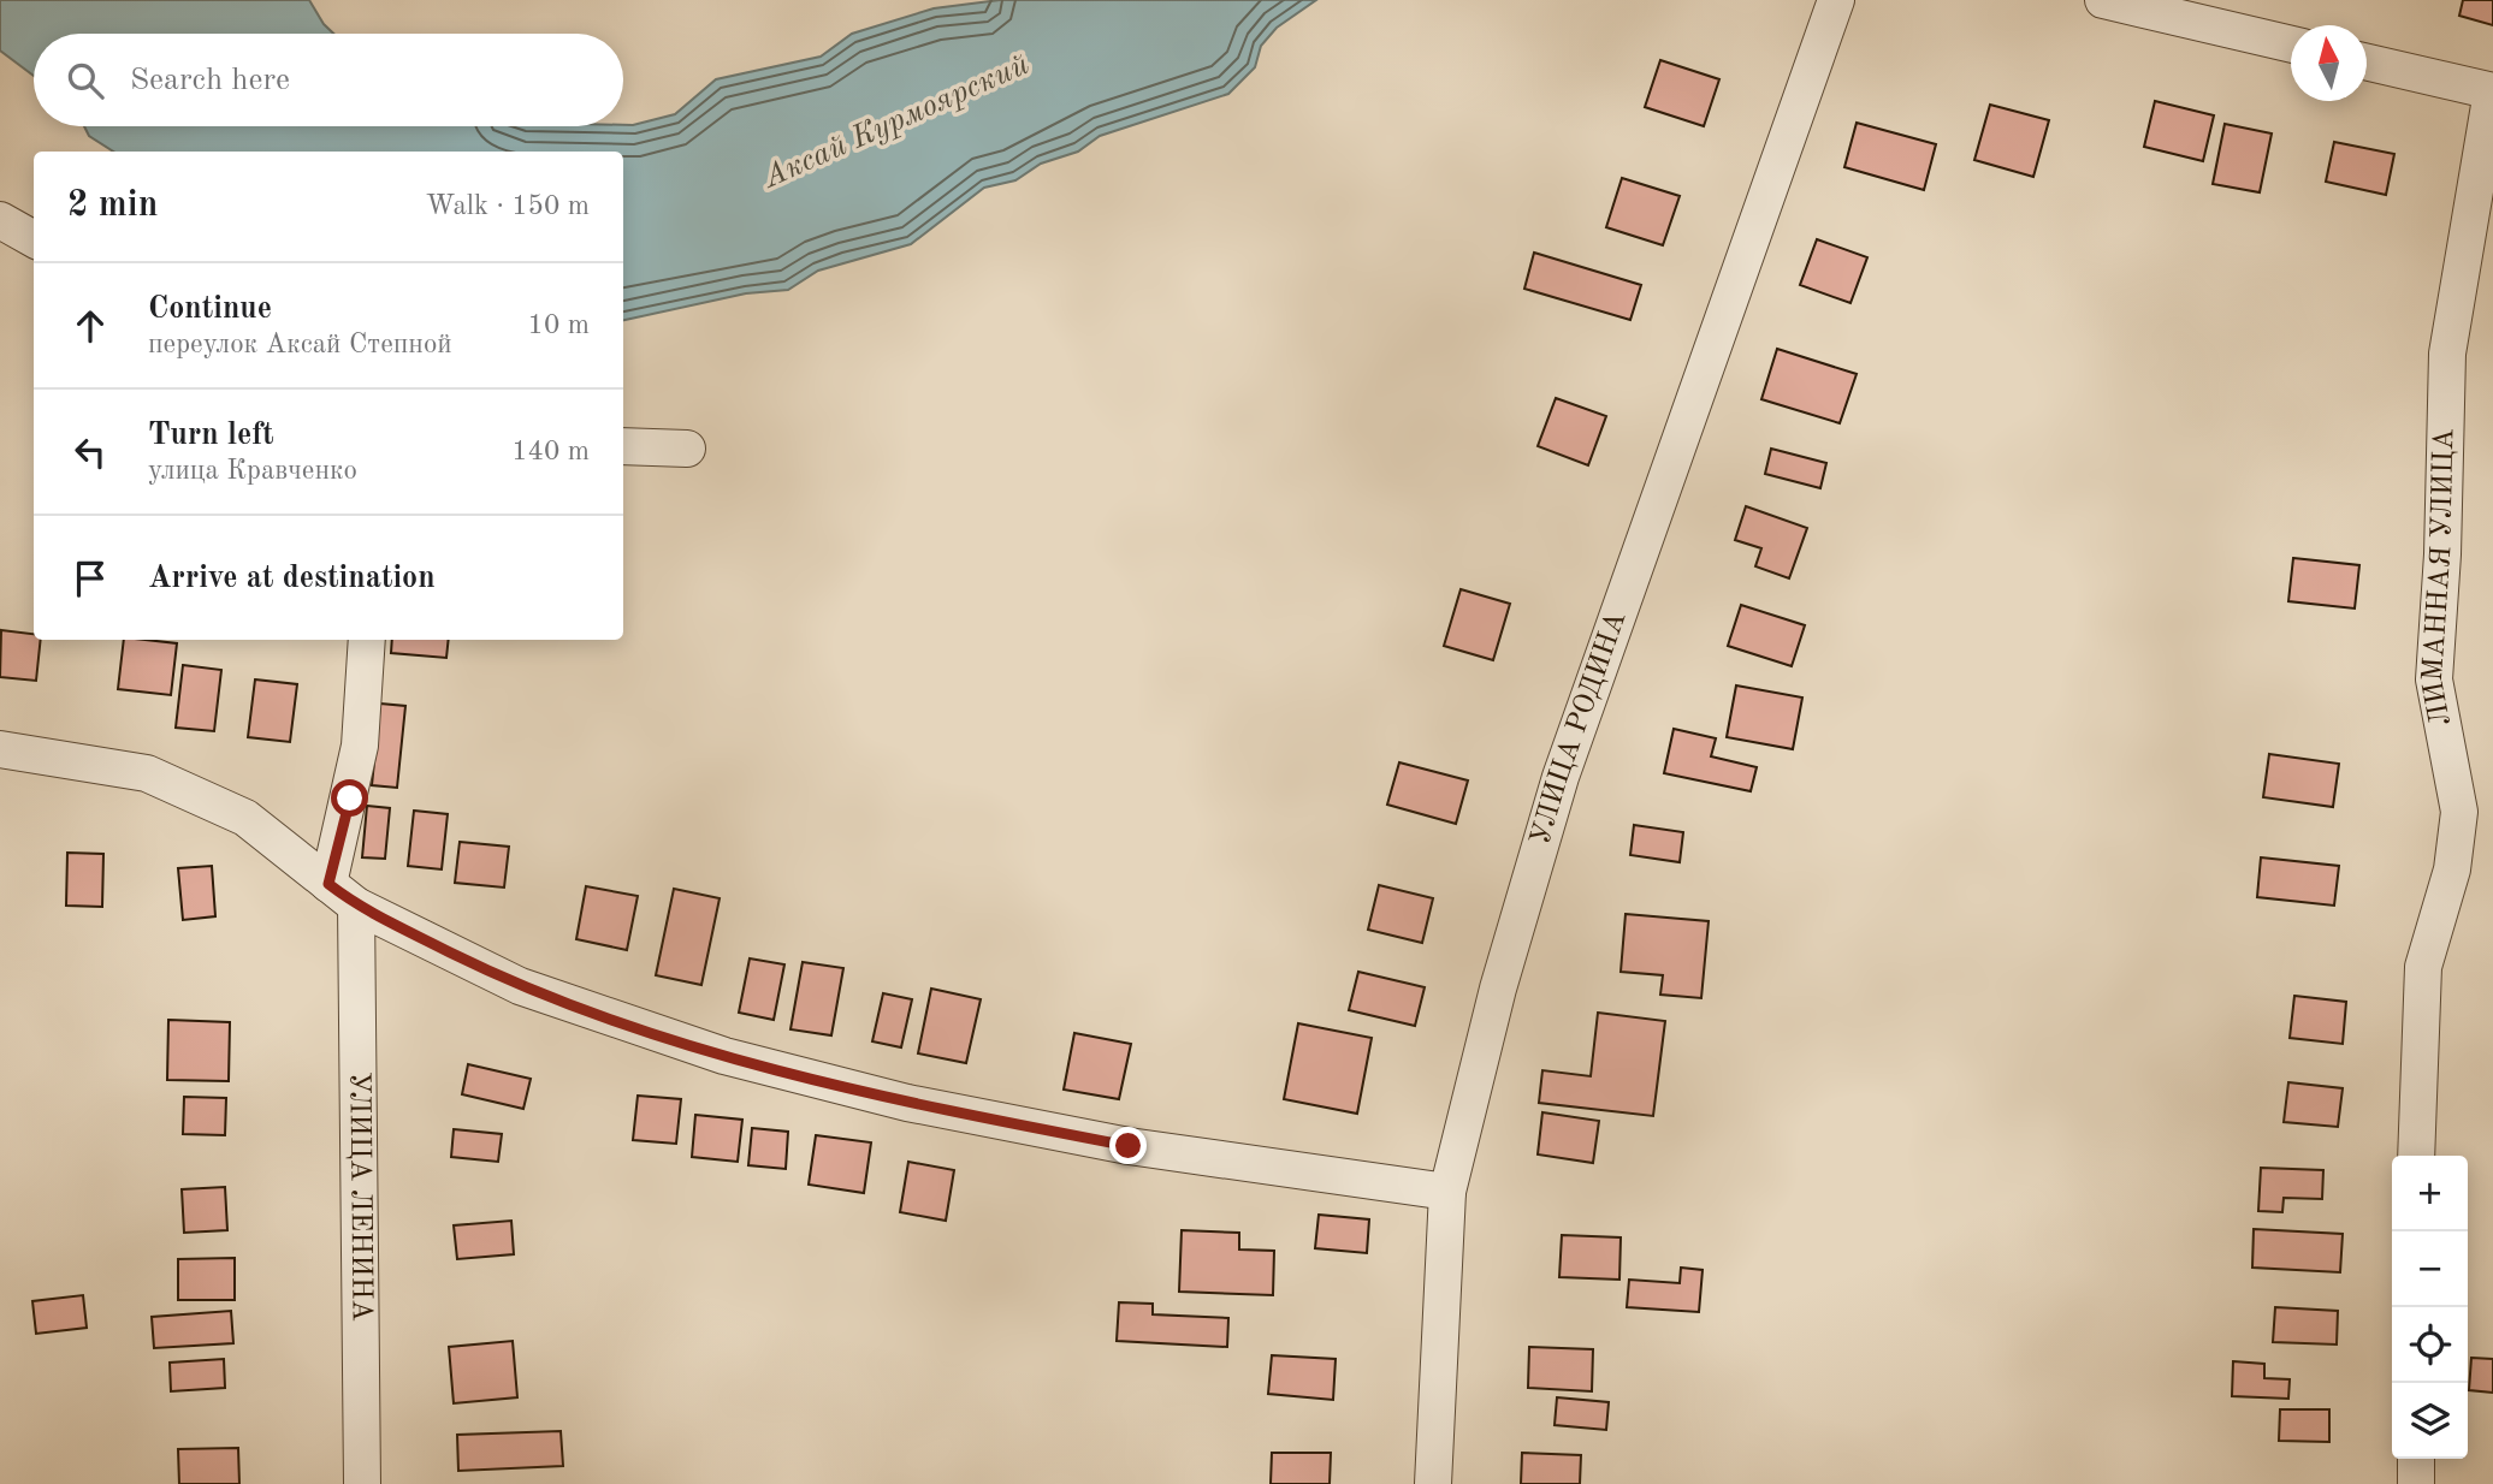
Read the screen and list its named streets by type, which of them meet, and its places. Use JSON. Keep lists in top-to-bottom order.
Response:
{
  "streets": {
    "street": ["ЛИМАННАЯ УЛИЦА", "УЛИЦА РОДИНА", "УЛИЦА ЛЕНИНА"]
  },
  "water": ["Аксай Курмоярский"],
  "north": "top",
  "page": {
    "search": "Search here",
    "heading": ["2 min", "Walk · 150 m"],
    "list": [
      ["Continue", "переулок Аксай Степной", "10 m"],
      ["Turn left", "улица Кравченко", "140 m"],
      "Arrive at destination"
    ],
    "map_buttons": ["+", "−"]
  }
}
